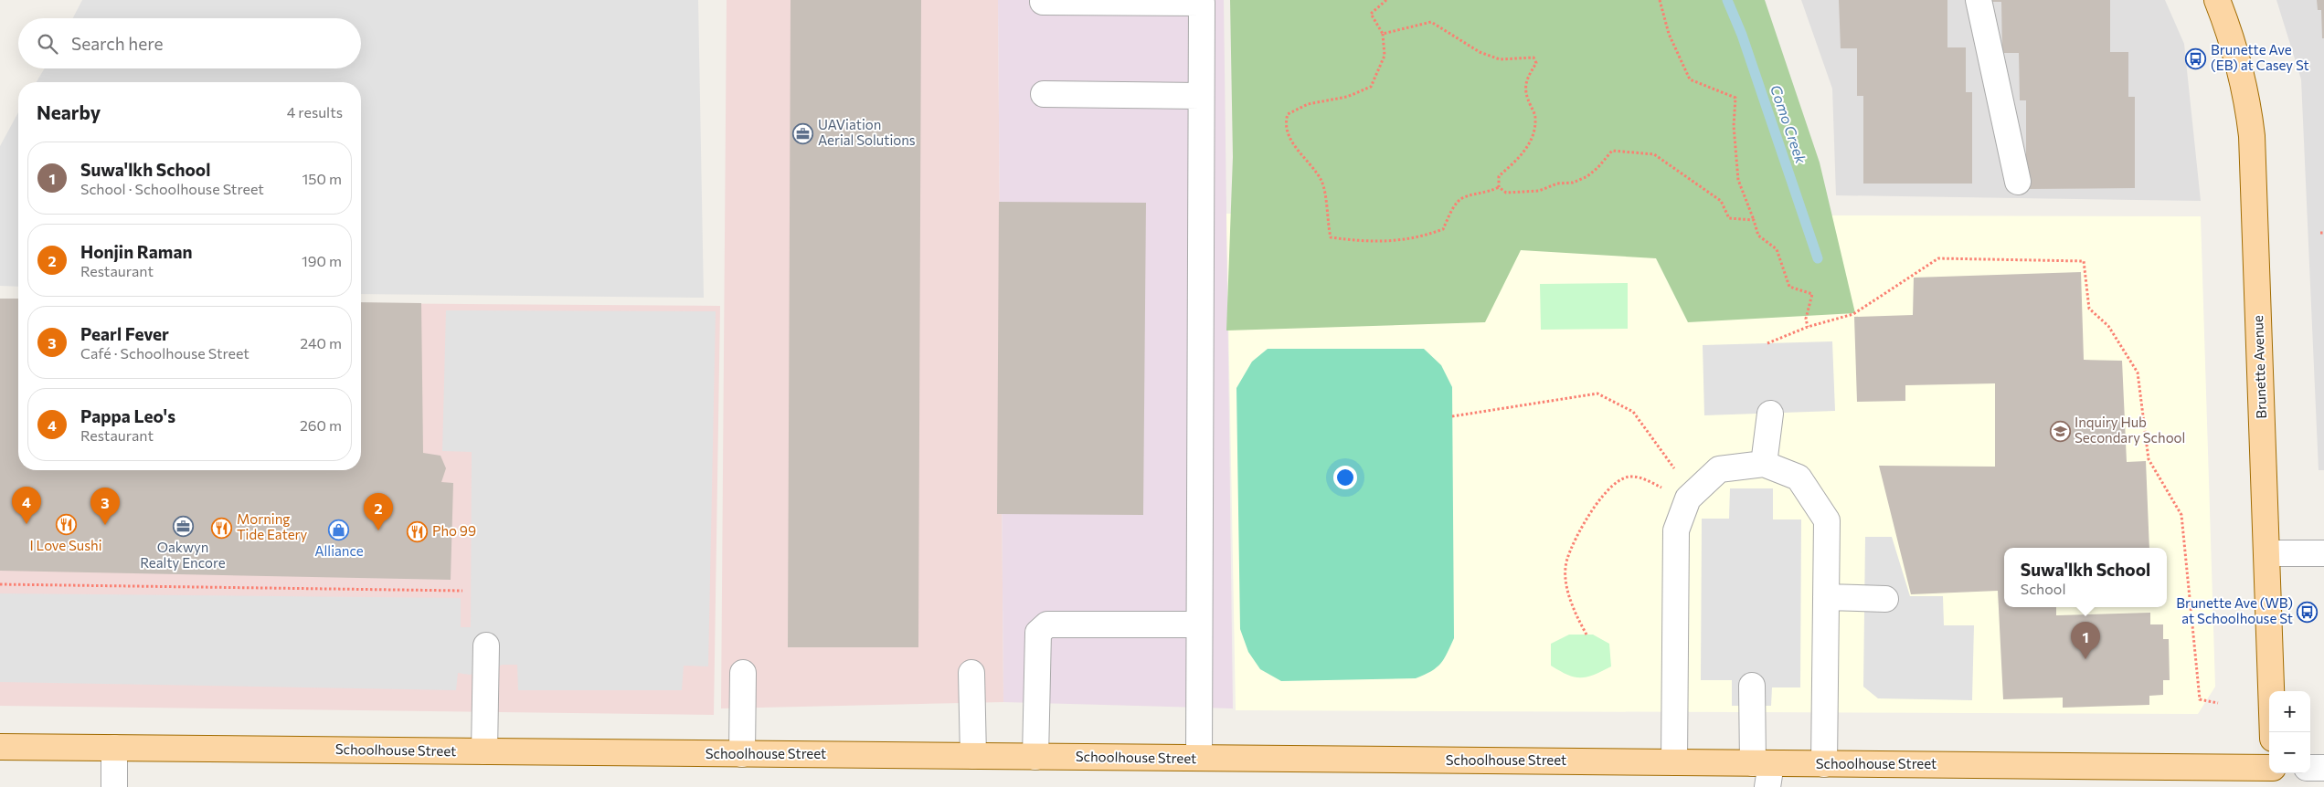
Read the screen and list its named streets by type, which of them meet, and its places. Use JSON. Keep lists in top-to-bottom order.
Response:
{
  "streets": {
    "main road": ["Brunette Avenue", "Schoolhouse Street"]
  },
  "water": ["Como Creek"],
  "places": {
    "bus stop": ["Brunette Ave (EB) at Casey St", "Brunette Ave (WB) at Schoolhouse St"],
    "office": ["UAViation Aerial Solutions", "Oakwyn Realty Encore"],
    "school or university": ["Inquiry Hub Secondary School"],
    "restaurant": ["I Love Sushi", "Morning Tide Eatery", "Pho 99"],
    "shop": ["Alliance"]
  },
  "page": {
    "search": "Search here",
    "heading": ["Nearby", "4 results"],
    "list": [
      {
        "mark": "1",
        "name": "Suwa'lkh School",
        "note": "School · Schoolhouse Street",
        "value": "150 m"
      },
      {
        "mark": "2",
        "name": "Honjin Raman",
        "note": "Restaurant",
        "value": "190 m"
      },
      {
        "mark": "3",
        "name": "Pearl Fever",
        "note": "Café · Schoolhouse Street",
        "value": "240 m"
      },
      {
        "mark": "4",
        "name": "Pappa Leo's",
        "note": "Restaurant",
        "value": "260 m"
      }
    ],
    "pins": [
      "4",
      "3",
      "2",
      "1"
    ],
    "popup": ["Suwa'lkh School", "School"],
    "map_buttons": ["+", "−"]
  }
}
